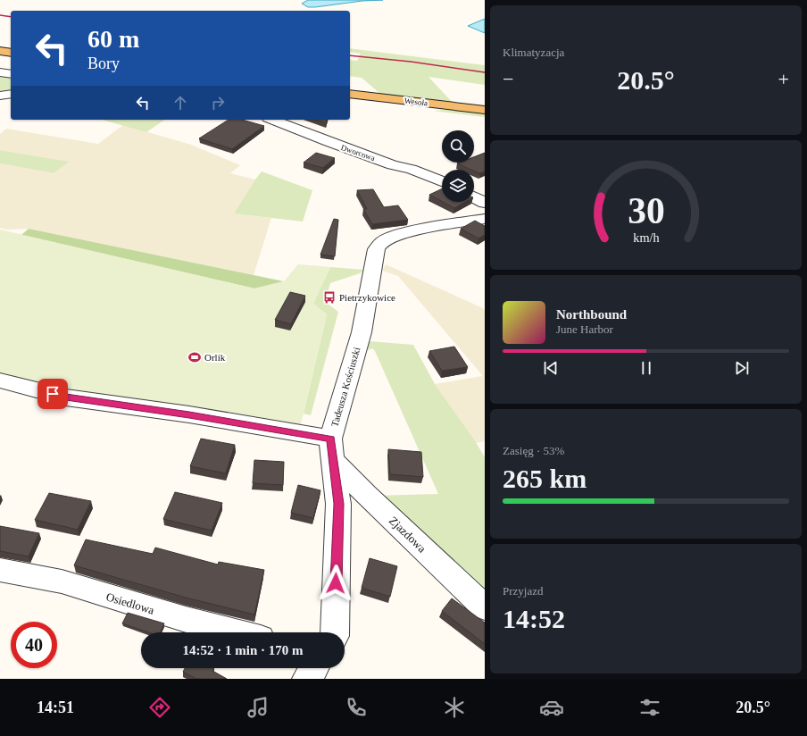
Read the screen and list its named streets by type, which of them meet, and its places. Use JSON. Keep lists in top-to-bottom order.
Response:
{
  "streets": {
    "main road": ["Wesoła"],
    "street": [
      "Dworcowa",
      "Tadeusza Kościuszki",
      "Zjazdowa",
      "Osiedlowa"
    ]
  },
  "crossings": [
    ["Tadeusza Kościuszki", "Zjazdowa"]
  ],
  "places": {
    "bus stop": ["Pietrzykowice"],
    "sports": ["Orlik"]
  },
  "page": {
    "tile": [
      "Klimatyzacja",
      ["Zasięg · 53%", "265 km"],
      ["Przyjazd", "14:52"]
    ],
    "turn": ["60 m", "Bory"],
    "heat": ["−", "20.5°", "+"],
    "song": ["Northbound", "June Harbor"],
    "limit": "40",
    "trip": "14:52 · 1 min · 170 m",
    "tabs": ["14:51", "20.5°"],
    "gauge": ["30", "km/h"]
  }
}
